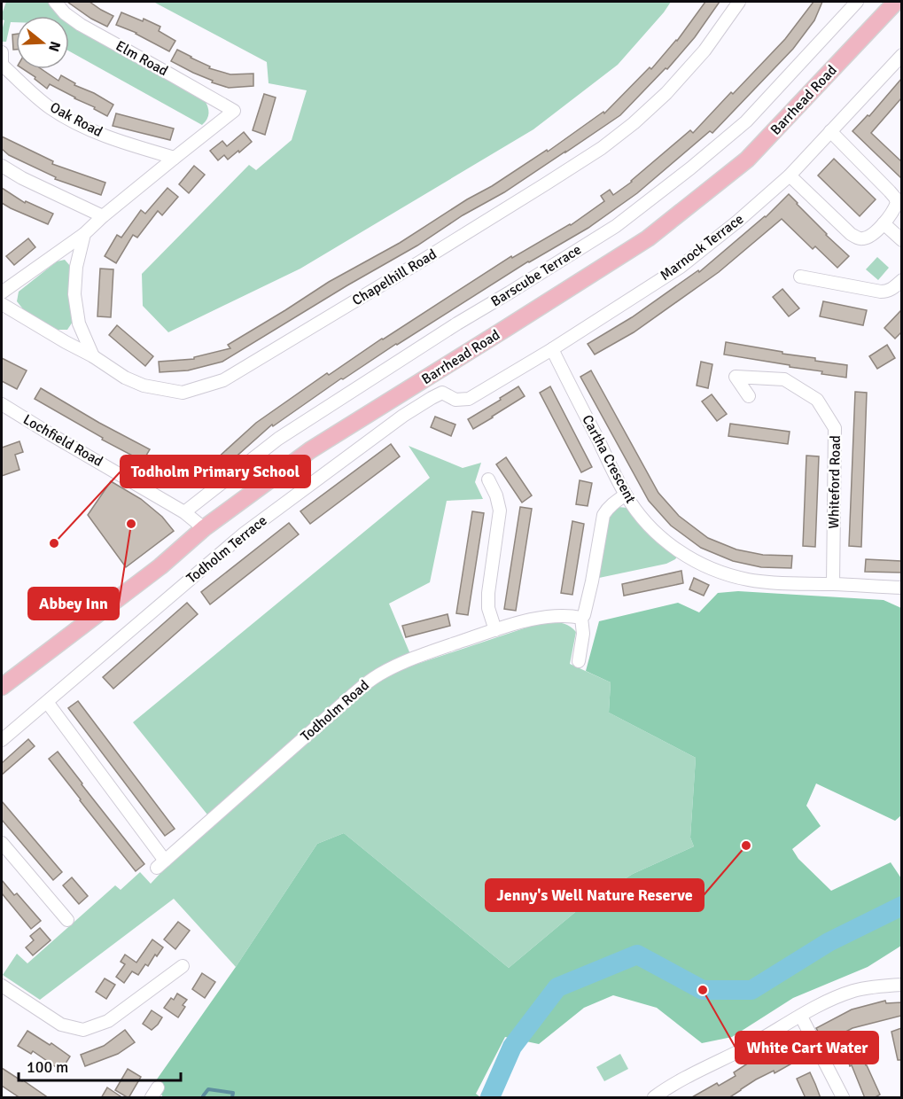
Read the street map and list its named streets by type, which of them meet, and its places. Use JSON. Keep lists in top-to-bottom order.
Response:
{
  "streets": {
    "main road": ["Barrhead Road"],
    "street": [
      "Elm Road",
      "Oak Road",
      "Marnock Terrace",
      "Barscube Terrace",
      "Chapelhill Road",
      "Lochfield Road",
      "Cartha Crescent",
      "Whiteford Road",
      "Todholm Terrace",
      "Todholm Road"
    ]
  },
  "crossings": [
    ["Elm Road", "Oak Road"],
    ["Barrhead Road", "Lochfield Road"],
    ["Marnock Terrace", "Cartha Crescent"],
    ["Marnock Terrace", "Todholm Terrace"],
    ["Barscube Terrace", "Lochfield Road"],
    ["Cartha Crescent", "Whiteford Road"],
    ["Todholm Terrace", "Todholm Road"]
  ],
  "places": [
    "Abbey Inn",
    "Todholm Primary School",
    "Jenny's Well Nature Reserve",
    "White Cart Water"
  ],
  "scale_bar": "100 m",
  "north": "right"
}
